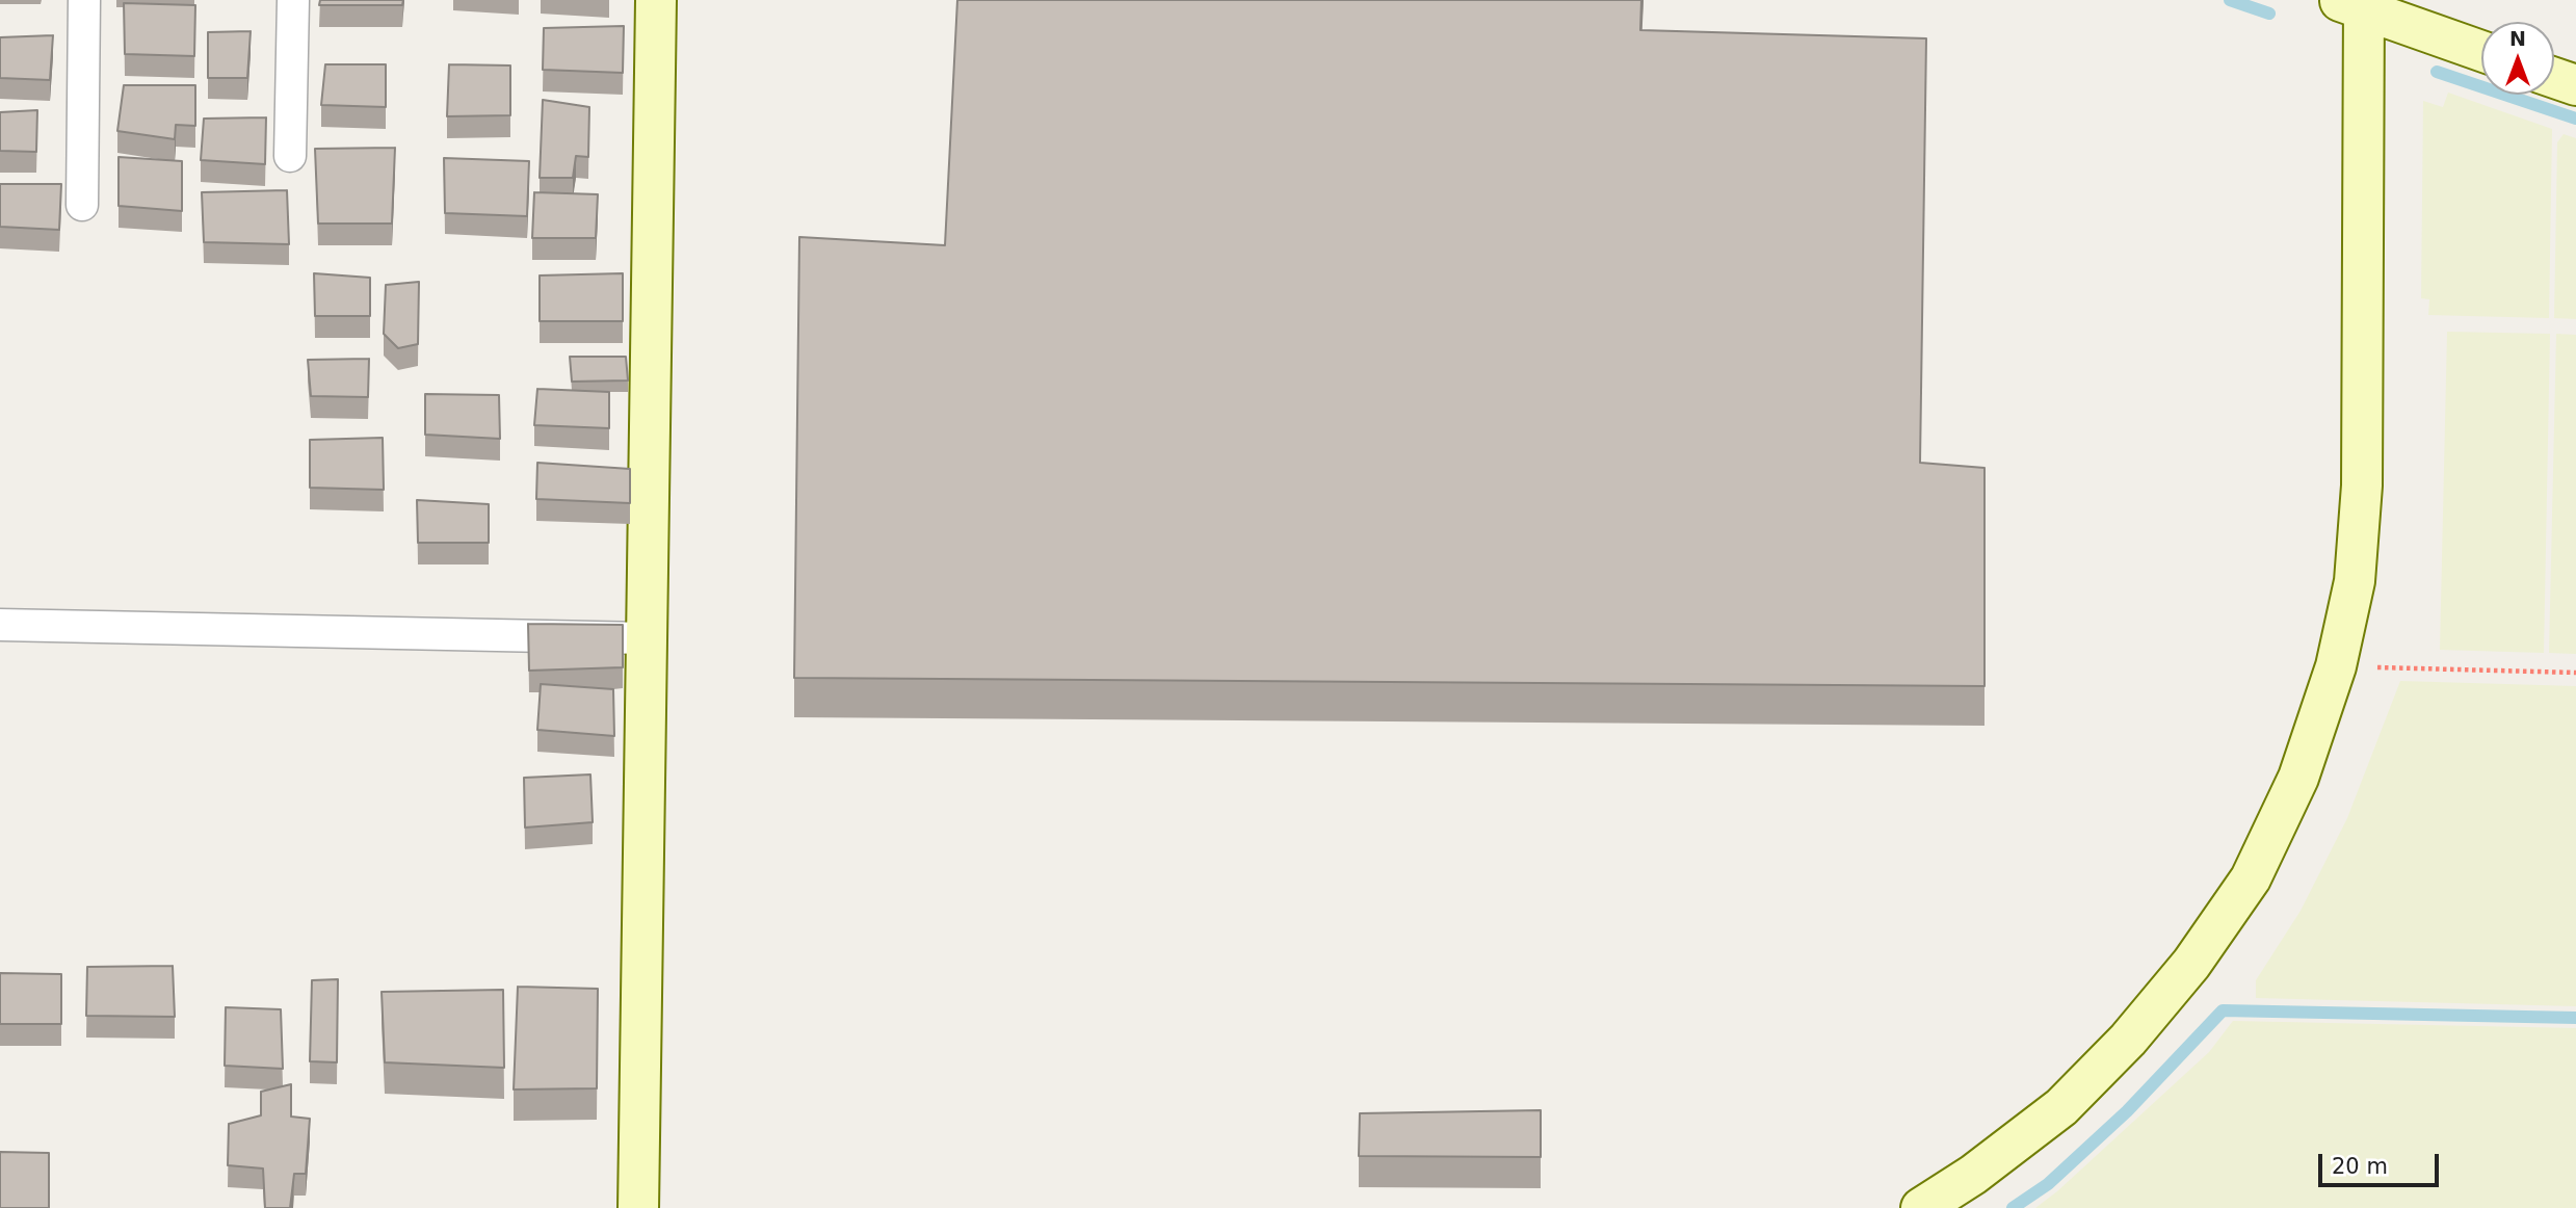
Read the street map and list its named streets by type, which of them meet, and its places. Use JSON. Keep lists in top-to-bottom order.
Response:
{
  "scale_bar": "20 m",
  "north": "top"
}
